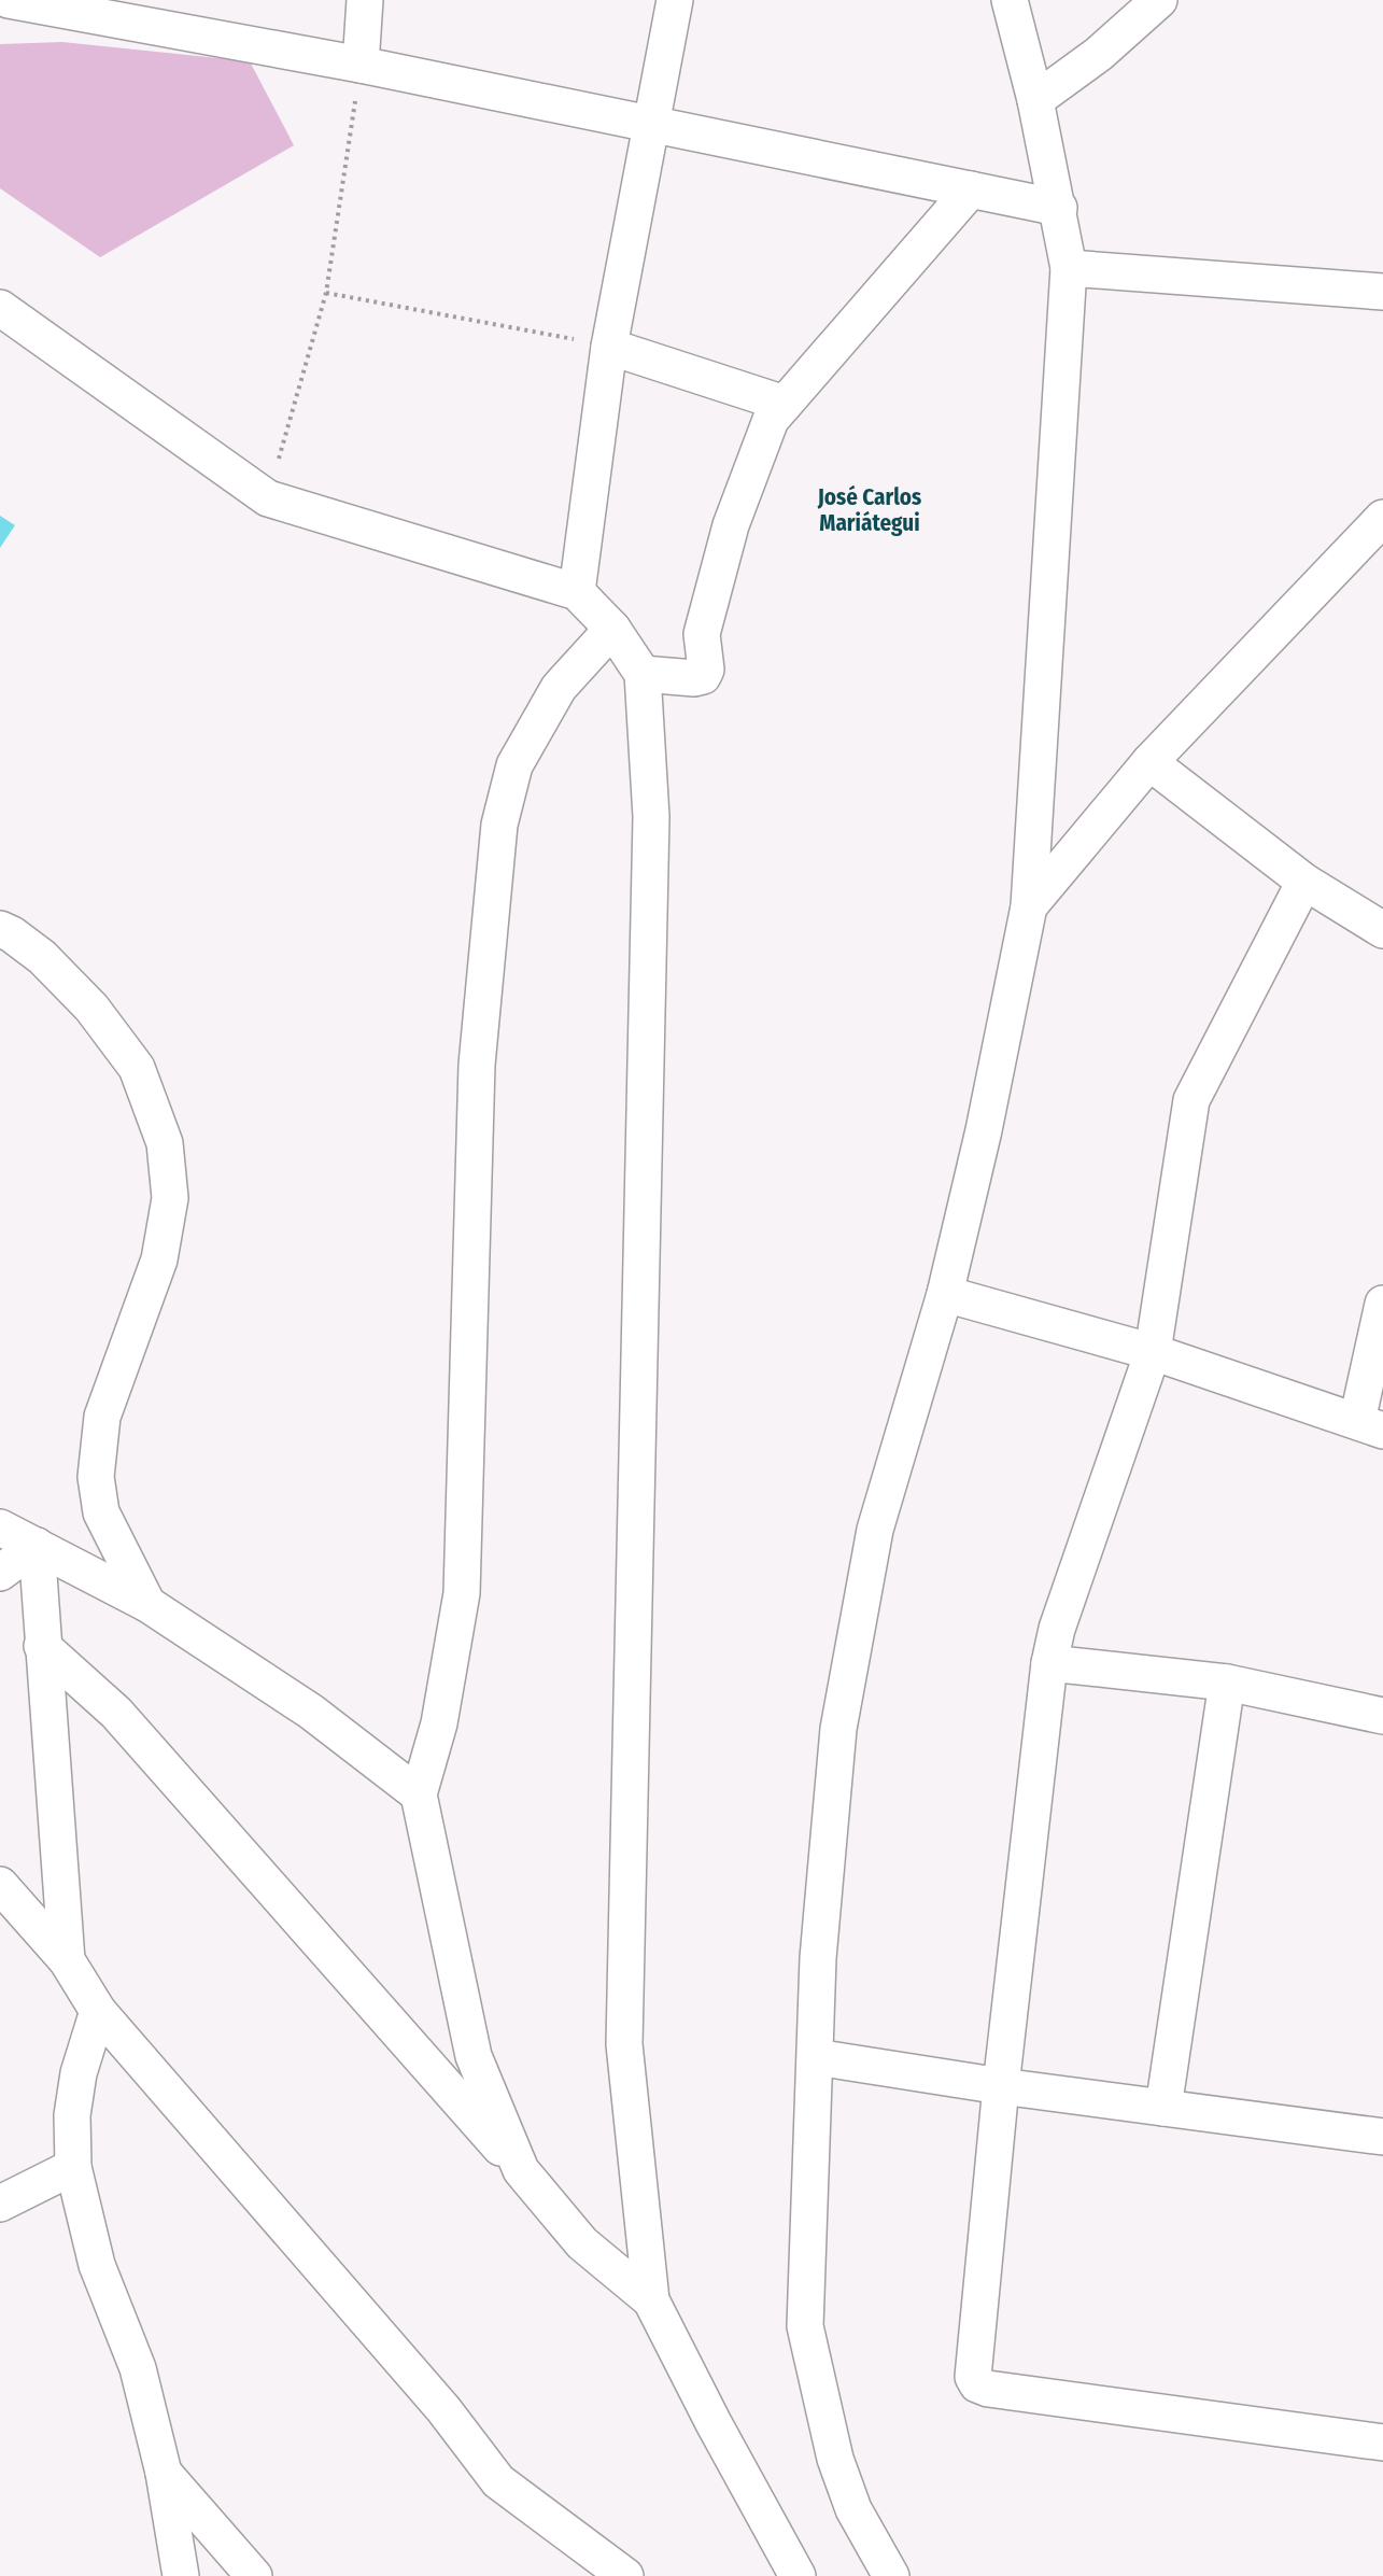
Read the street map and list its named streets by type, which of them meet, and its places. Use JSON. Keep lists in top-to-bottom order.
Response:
{
  "districts": ["José Carlos Mariátegui"]
}
